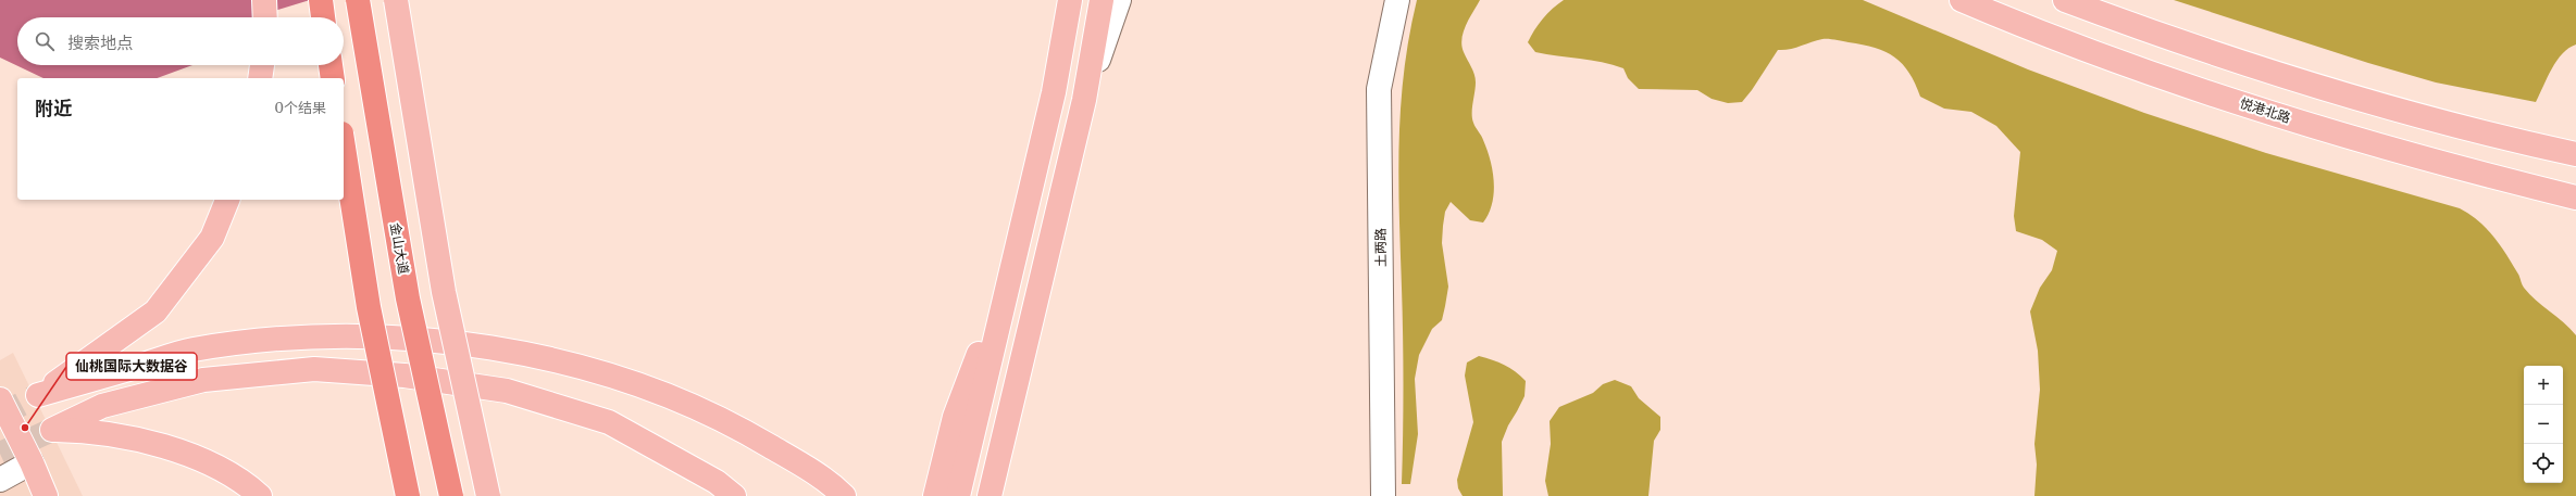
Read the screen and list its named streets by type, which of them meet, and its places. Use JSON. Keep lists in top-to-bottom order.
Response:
{
  "streets": {
    "highway": ["金山大道"],
    "main road": ["悦港北路"],
    "street": ["土两路"]
  },
  "places": ["仙桃国际大数据谷"],
  "page": {
    "search": "搜索地点",
    "heading": ["附近", "0个结果"],
    "map_buttons": ["+", "−"]
  }
}
